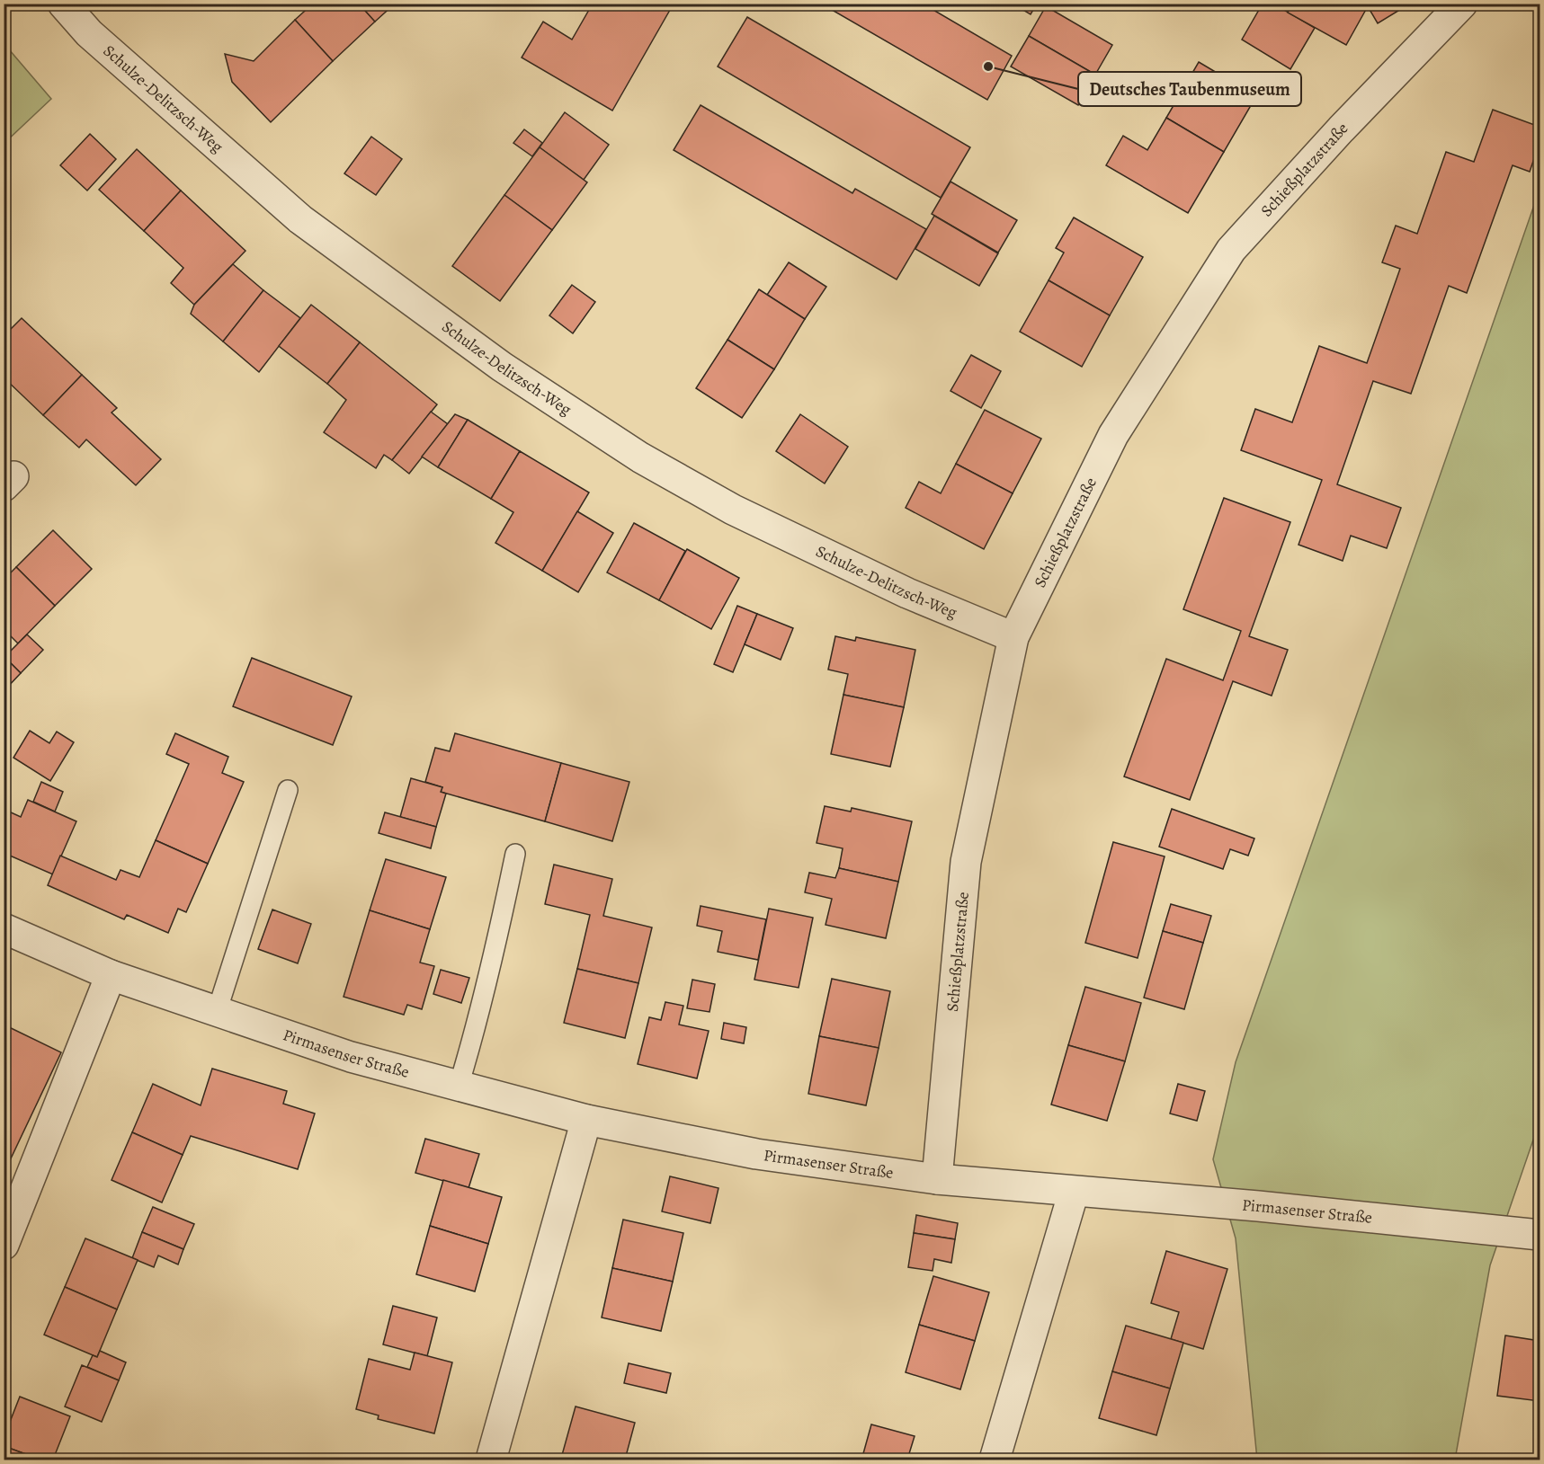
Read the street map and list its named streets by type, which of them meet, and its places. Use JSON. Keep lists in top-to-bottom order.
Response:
{
  "streets": {
    "street": ["Schulze-Delitzsch-Weg", "Schießplatzstraße", "Pirmasenser Straße"]
  },
  "crossings": [
    ["Schulze-Delitzsch-Weg", "Schießplatzstraße"],
    ["Schießplatzstraße", "Pirmasenser Straße"]
  ],
  "places": ["Deutsches Taubenmuseum"]
}
